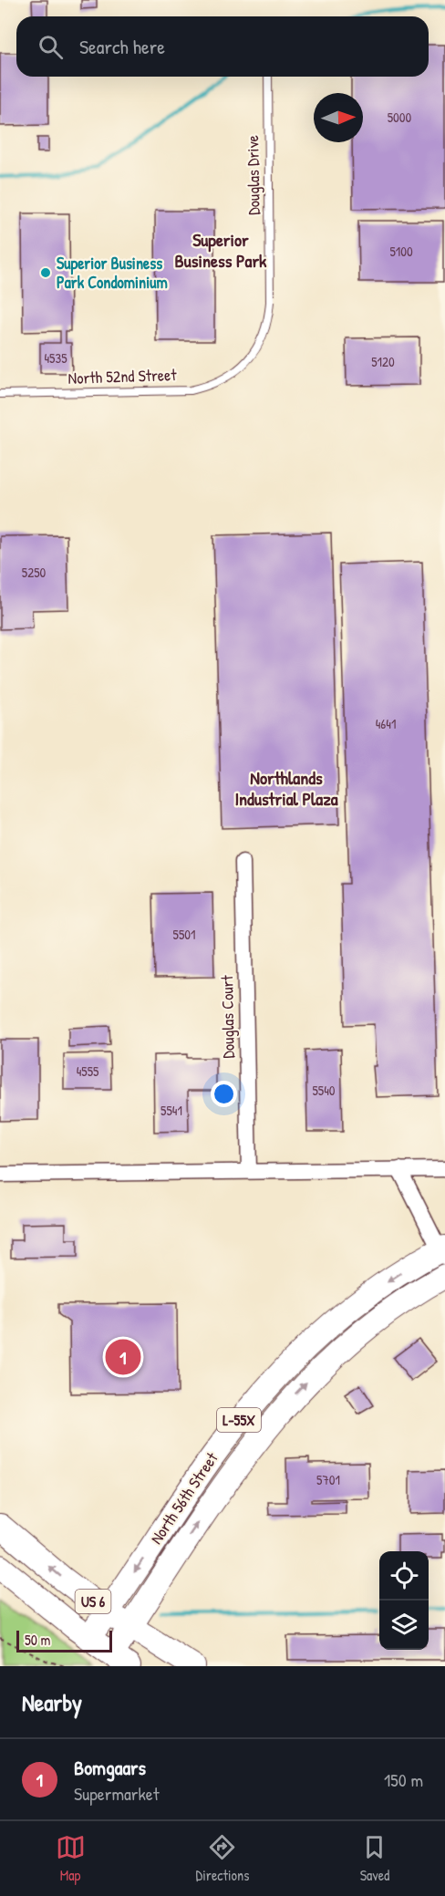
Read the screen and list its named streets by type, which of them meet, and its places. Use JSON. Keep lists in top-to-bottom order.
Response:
{
  "streets": {
    "main road": ["L-55X", "North 56th Street", "US 6"],
    "street": ["Douglas Court"],
    "lane": ["Douglas Drive", "North 52nd Street"]
  },
  "crossings": [
    ["Douglas Drive", "North 52nd Street"],
    ["North 56th Street", "US 6"]
  ],
  "districts": ["Superior Business Park", "Northlands Industrial Plaza"],
  "places": ["Superior Business Park Condominium"],
  "house_numbers": [
    "5000",
    "5100",
    "4535",
    "5120",
    "5250",
    "4641",
    "5501",
    "4555",
    "5540",
    "5541",
    "5701"
  ],
  "scale_bar": "50 m",
  "north": "right",
  "page": {
    "search": "Search here",
    "pins": "1",
    "scale": "50 m",
    "heading": "Nearby",
    "list": [
      {
        "mark": "1",
        "name": "Bomgaars",
        "note": "Supermarket",
        "value": "150 m"
      }
    ],
    "nav": ["Map", "Directions", "Saved"]
  }
}
